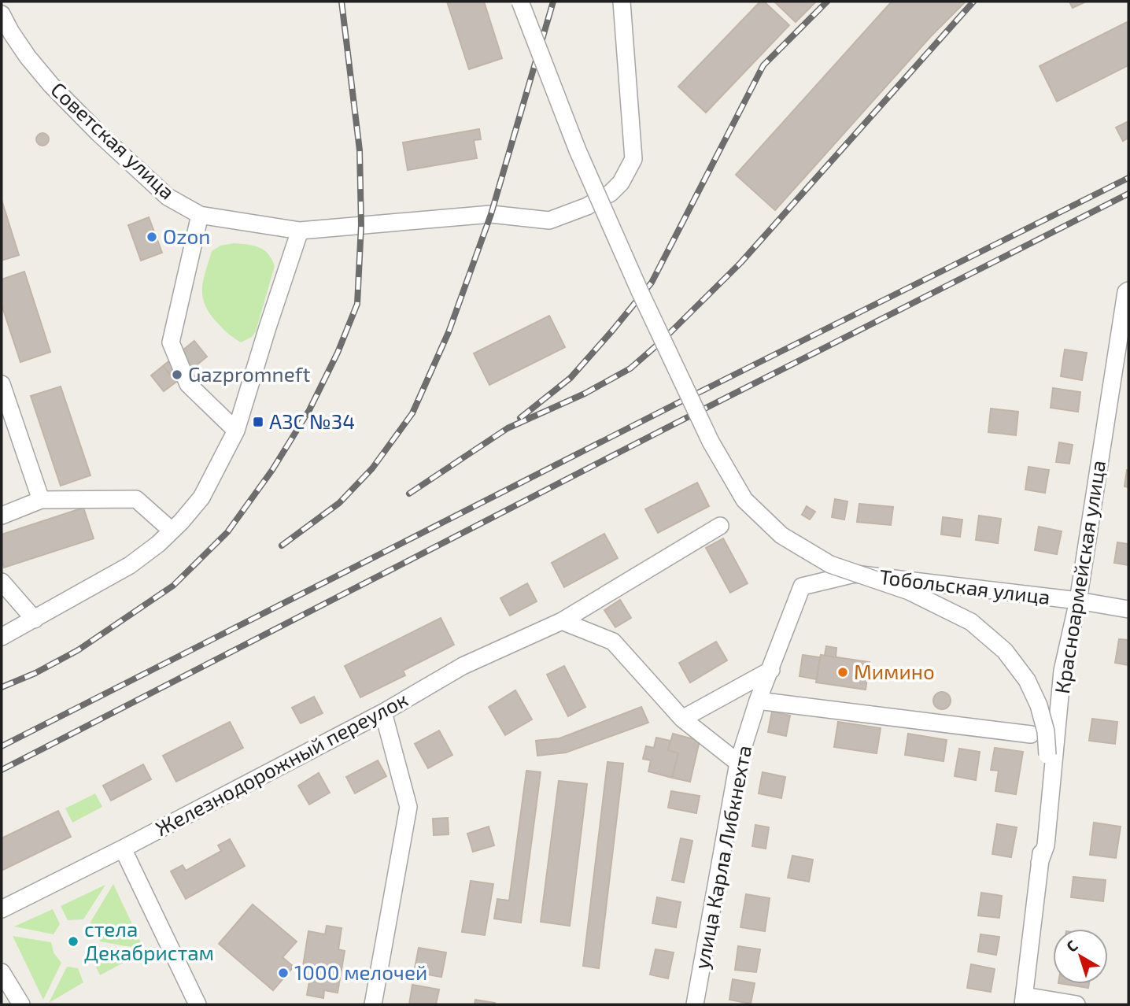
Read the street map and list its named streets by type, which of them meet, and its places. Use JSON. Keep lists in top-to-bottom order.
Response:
{
  "streets": {
    "street": [
      "Советская улица",
      "Красноармейская улица",
      "Тобольская улица",
      "Железнодорожный переулок",
      "улица Карла Либкнехта"
    ]
  },
  "crossings": [
    ["Красноармейская улица", "Тобольская улица"],
    ["Тобольская улица", "улица Карла Либкнехта"]
  ],
  "places": {
    "other": [
      "Ozon",
      "Gazpromneft",
      "Мимино",
      "стела Декабристам",
      "1000 мелочей"
    ],
    "transit": ["АЗС №34"]
  },
  "north": "top left"
}
